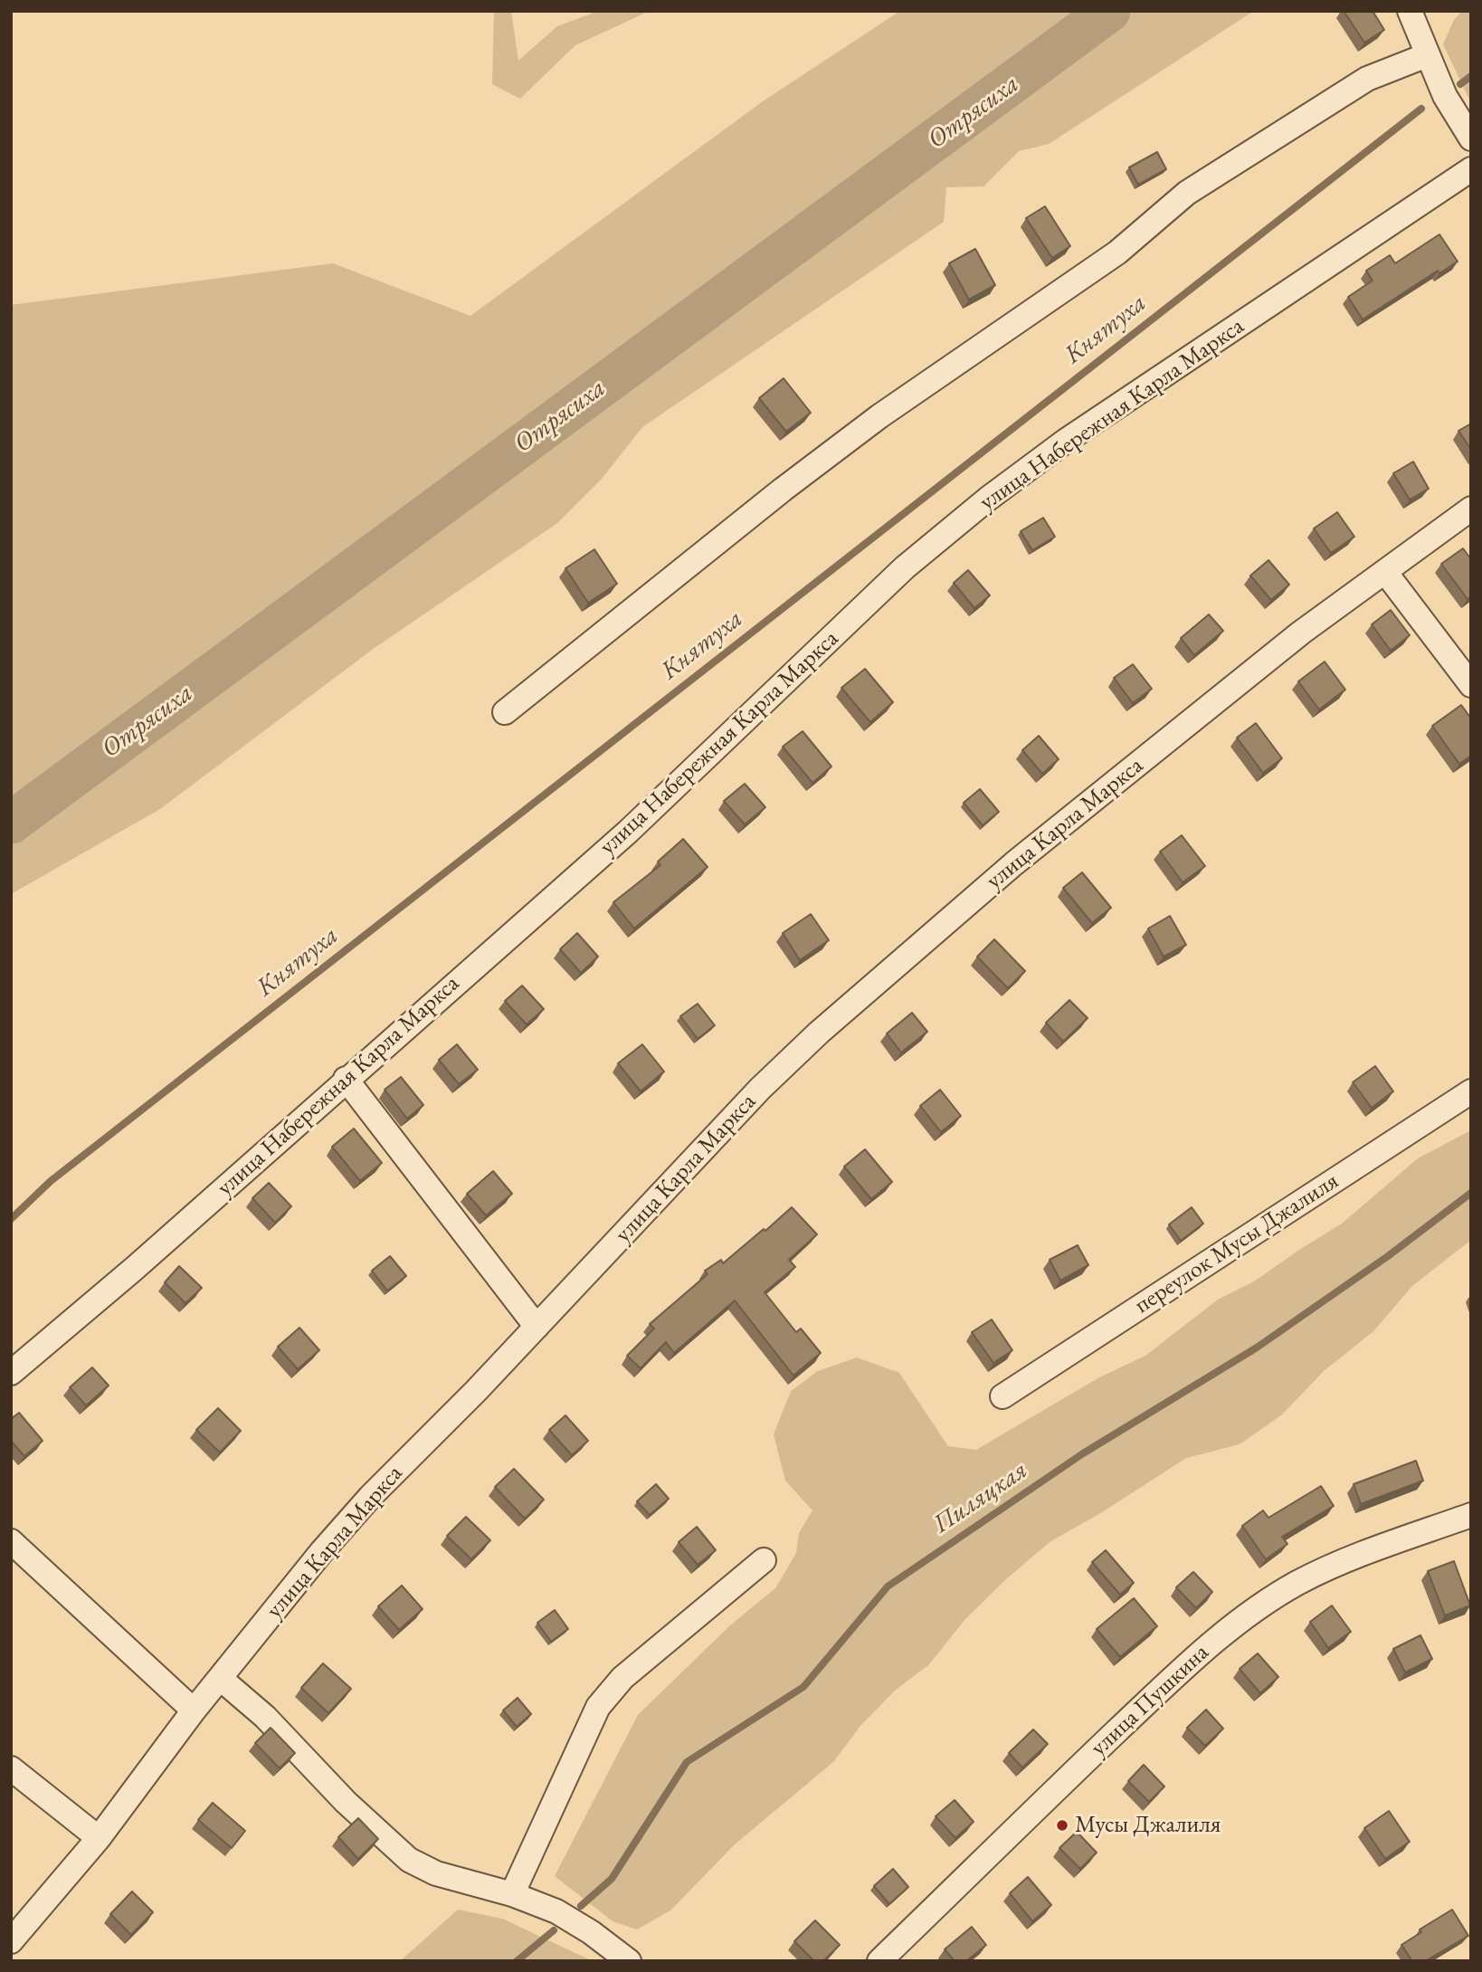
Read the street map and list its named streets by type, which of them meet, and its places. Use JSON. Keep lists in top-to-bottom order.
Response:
{
  "streets": {
    "street": [
      "улица Набережная Карла Маркса",
      "улица Карла Маркса",
      "переулок Мусы Джалиля",
      "улица Пушкина"
    ]
  },
  "water": ["Отрясиха", "Княтуха", "Пиляцкая"],
  "places": ["Мусы Джалиля"]
}
